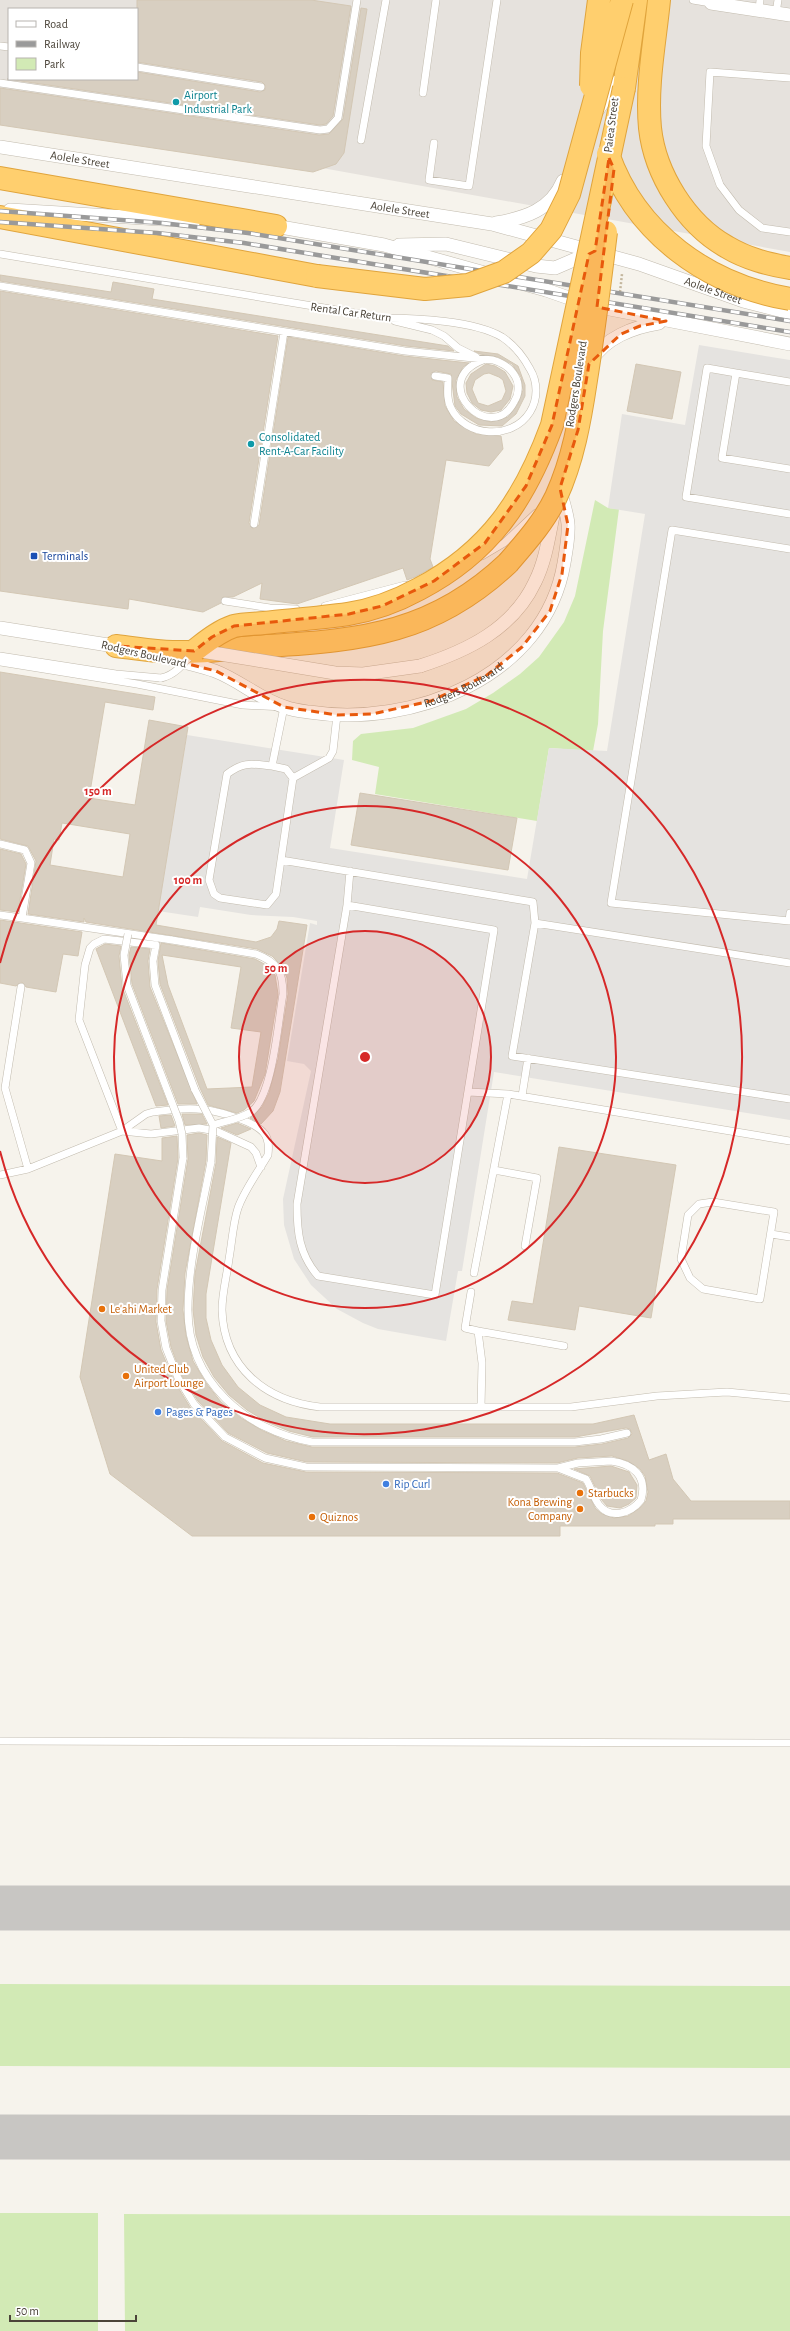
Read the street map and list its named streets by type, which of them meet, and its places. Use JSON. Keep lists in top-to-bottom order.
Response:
{
  "streets": {
    "street": ["Paiea Street", "Aolele Street", "Rodgers Boulevard"],
    "lane": ["Rental Car Return"]
  },
  "crossings": [
    ["Paiea Street", "Aolele Street"],
    ["Paiea Street", "Rodgers Boulevard"],
    ["Aolele Street", "Rodgers Boulevard"]
  ],
  "places": {
    "other": [
      "Airport Industrial Park",
      "Consolidated Rent-A-Car Facility",
      "Le'ahi Market",
      "United Club Airport Lounge",
      "Pages & Pages",
      "Rip Curl",
      "Starbucks",
      "Kona Brewing Company",
      "Quiznos"
    ],
    "transit": ["Terminals"]
  },
  "legend": ["Road", "Railway", "Park"],
  "scale_bar": "50 m",
  "rings": ["150 m", "100 m", "50 m"]
}
